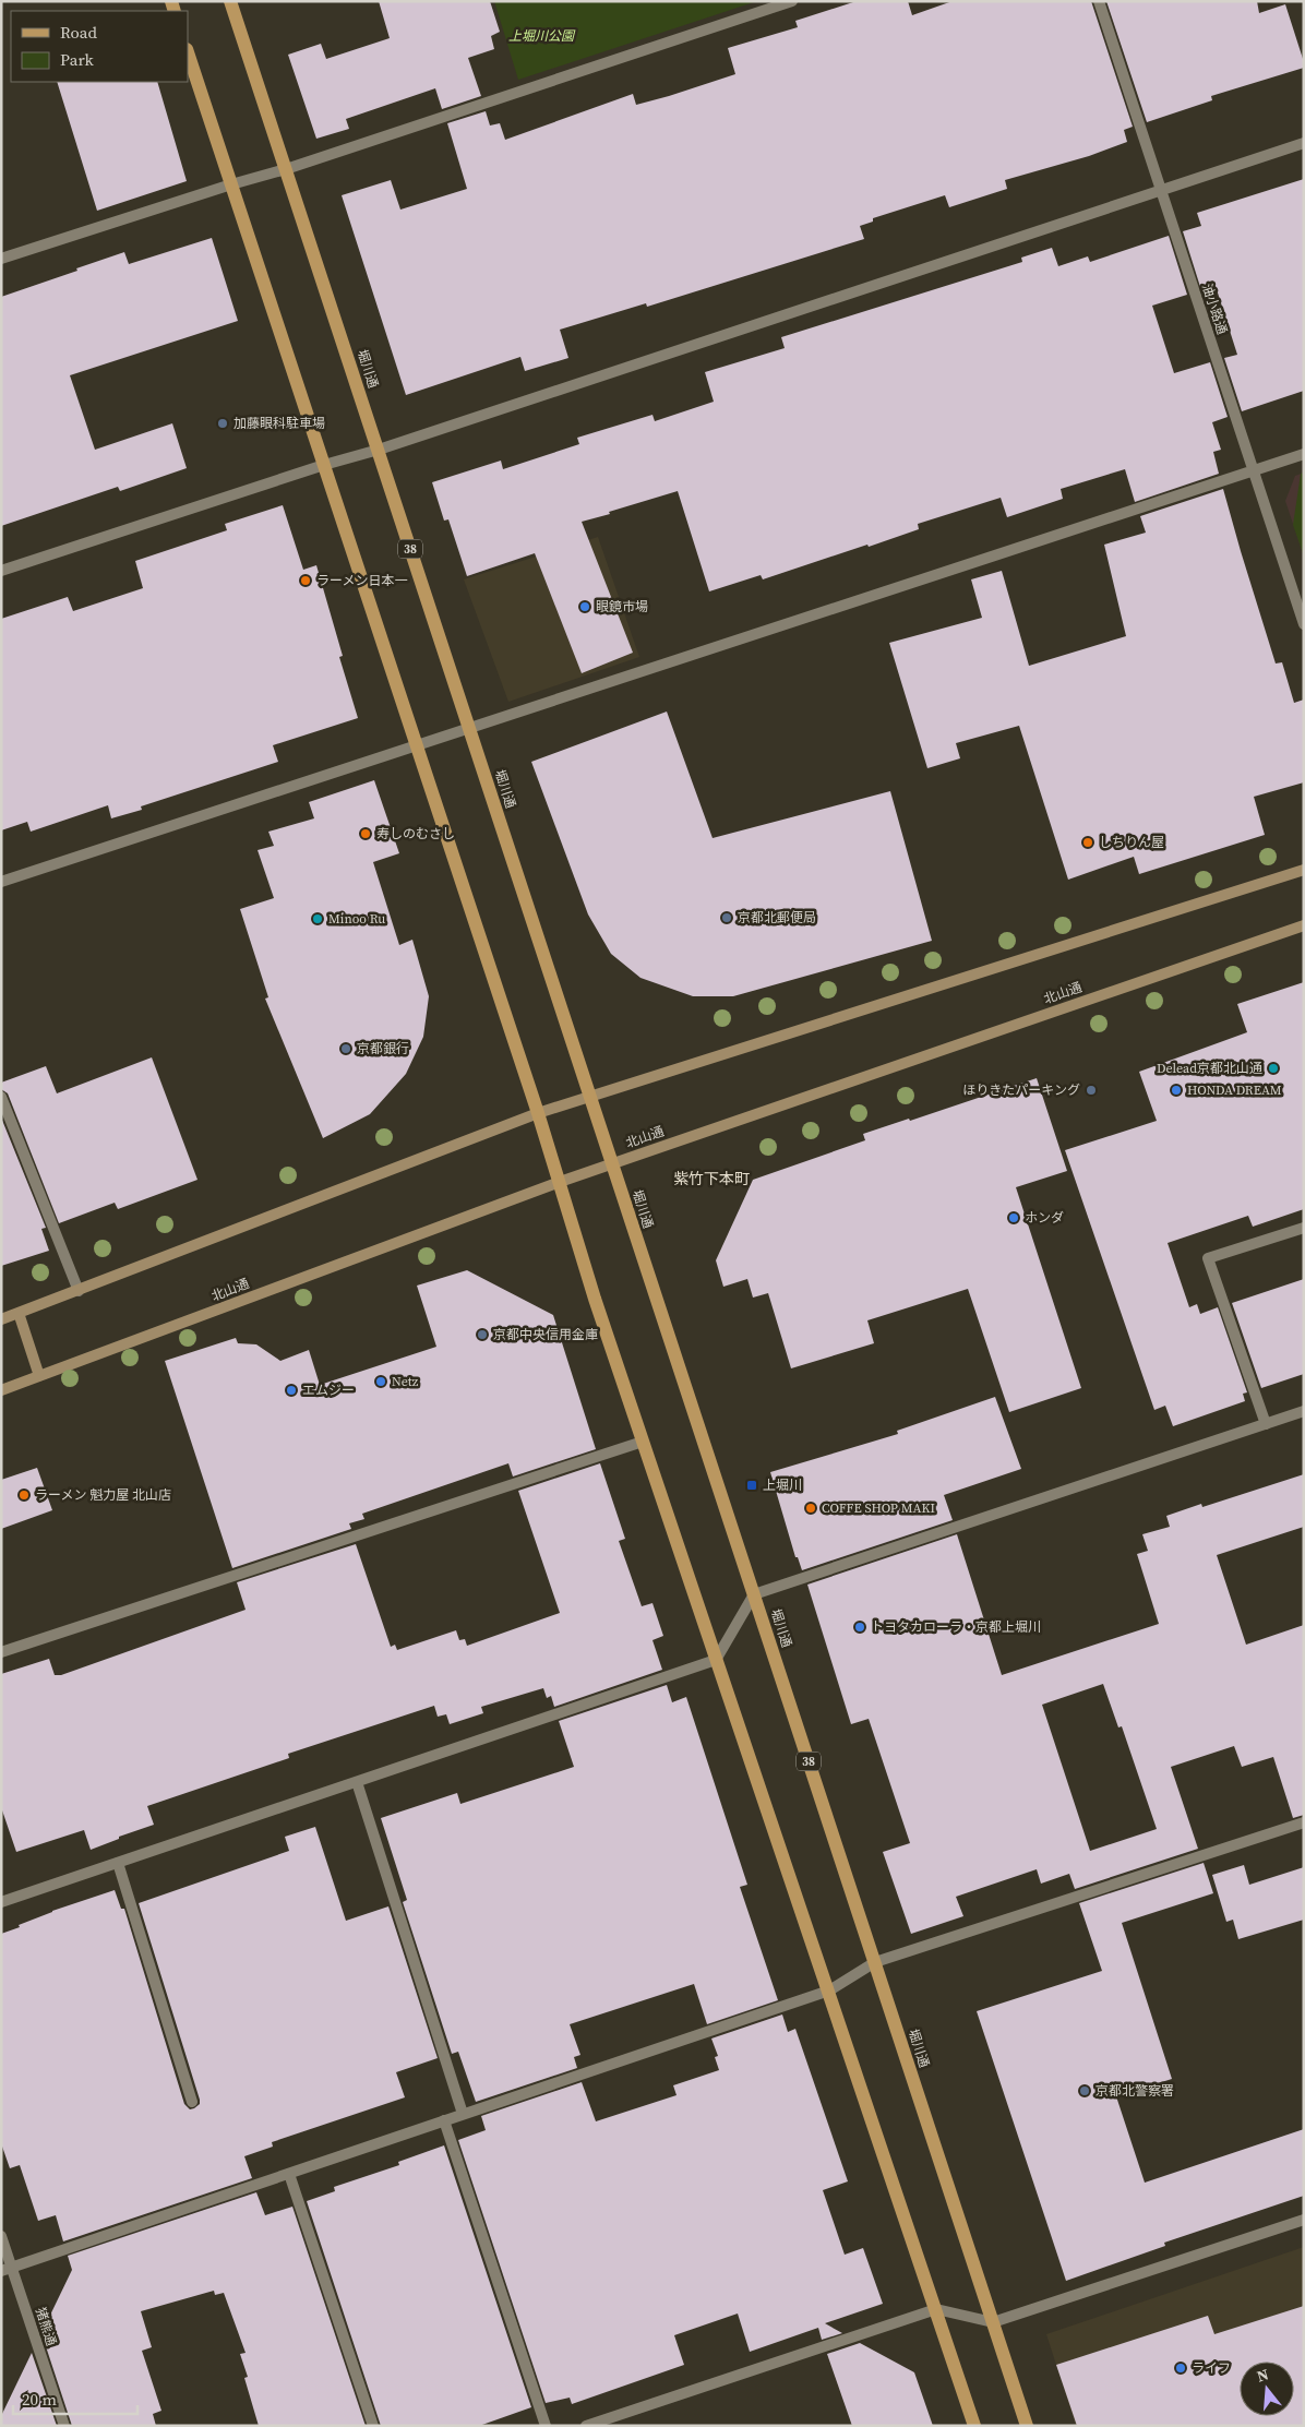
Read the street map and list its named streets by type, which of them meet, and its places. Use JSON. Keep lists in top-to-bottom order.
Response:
{
  "streets": {
    "main road": ["堀川通", "38"],
    "street": ["油小路通", "北山通", "猪熊通"]
  },
  "crossings": [
    ["堀川通", "北山通"]
  ],
  "districts": ["紫竹下本町"],
  "parks": ["上堀川公園"],
  "places": {
    "other": [
      "加藤眼科駐車場",
      "ラーメン日本一",
      "眼鏡市場",
      "寿しのむさし",
      "しちりん屋",
      "京都北郵便局",
      "Minoo Ru",
      "京都銀行",
      "Delead京都北山通",
      "ほりきたパーキング",
      "HONDA DREAM",
      "ホンダ",
      "京都中央信用金庫",
      "Netz",
      "エムジー",
      "ラーメン 魁力屋 北山店",
      "COFFE SHOP MAKI",
      "トヨタカローラ・京都上堀川",
      "京都北警察署",
      "ライフ"
    ],
    "transit": ["上堀川"]
  },
  "legend": ["Road", "Park"],
  "scale_bar": "20 m",
  "north": "top"
}
